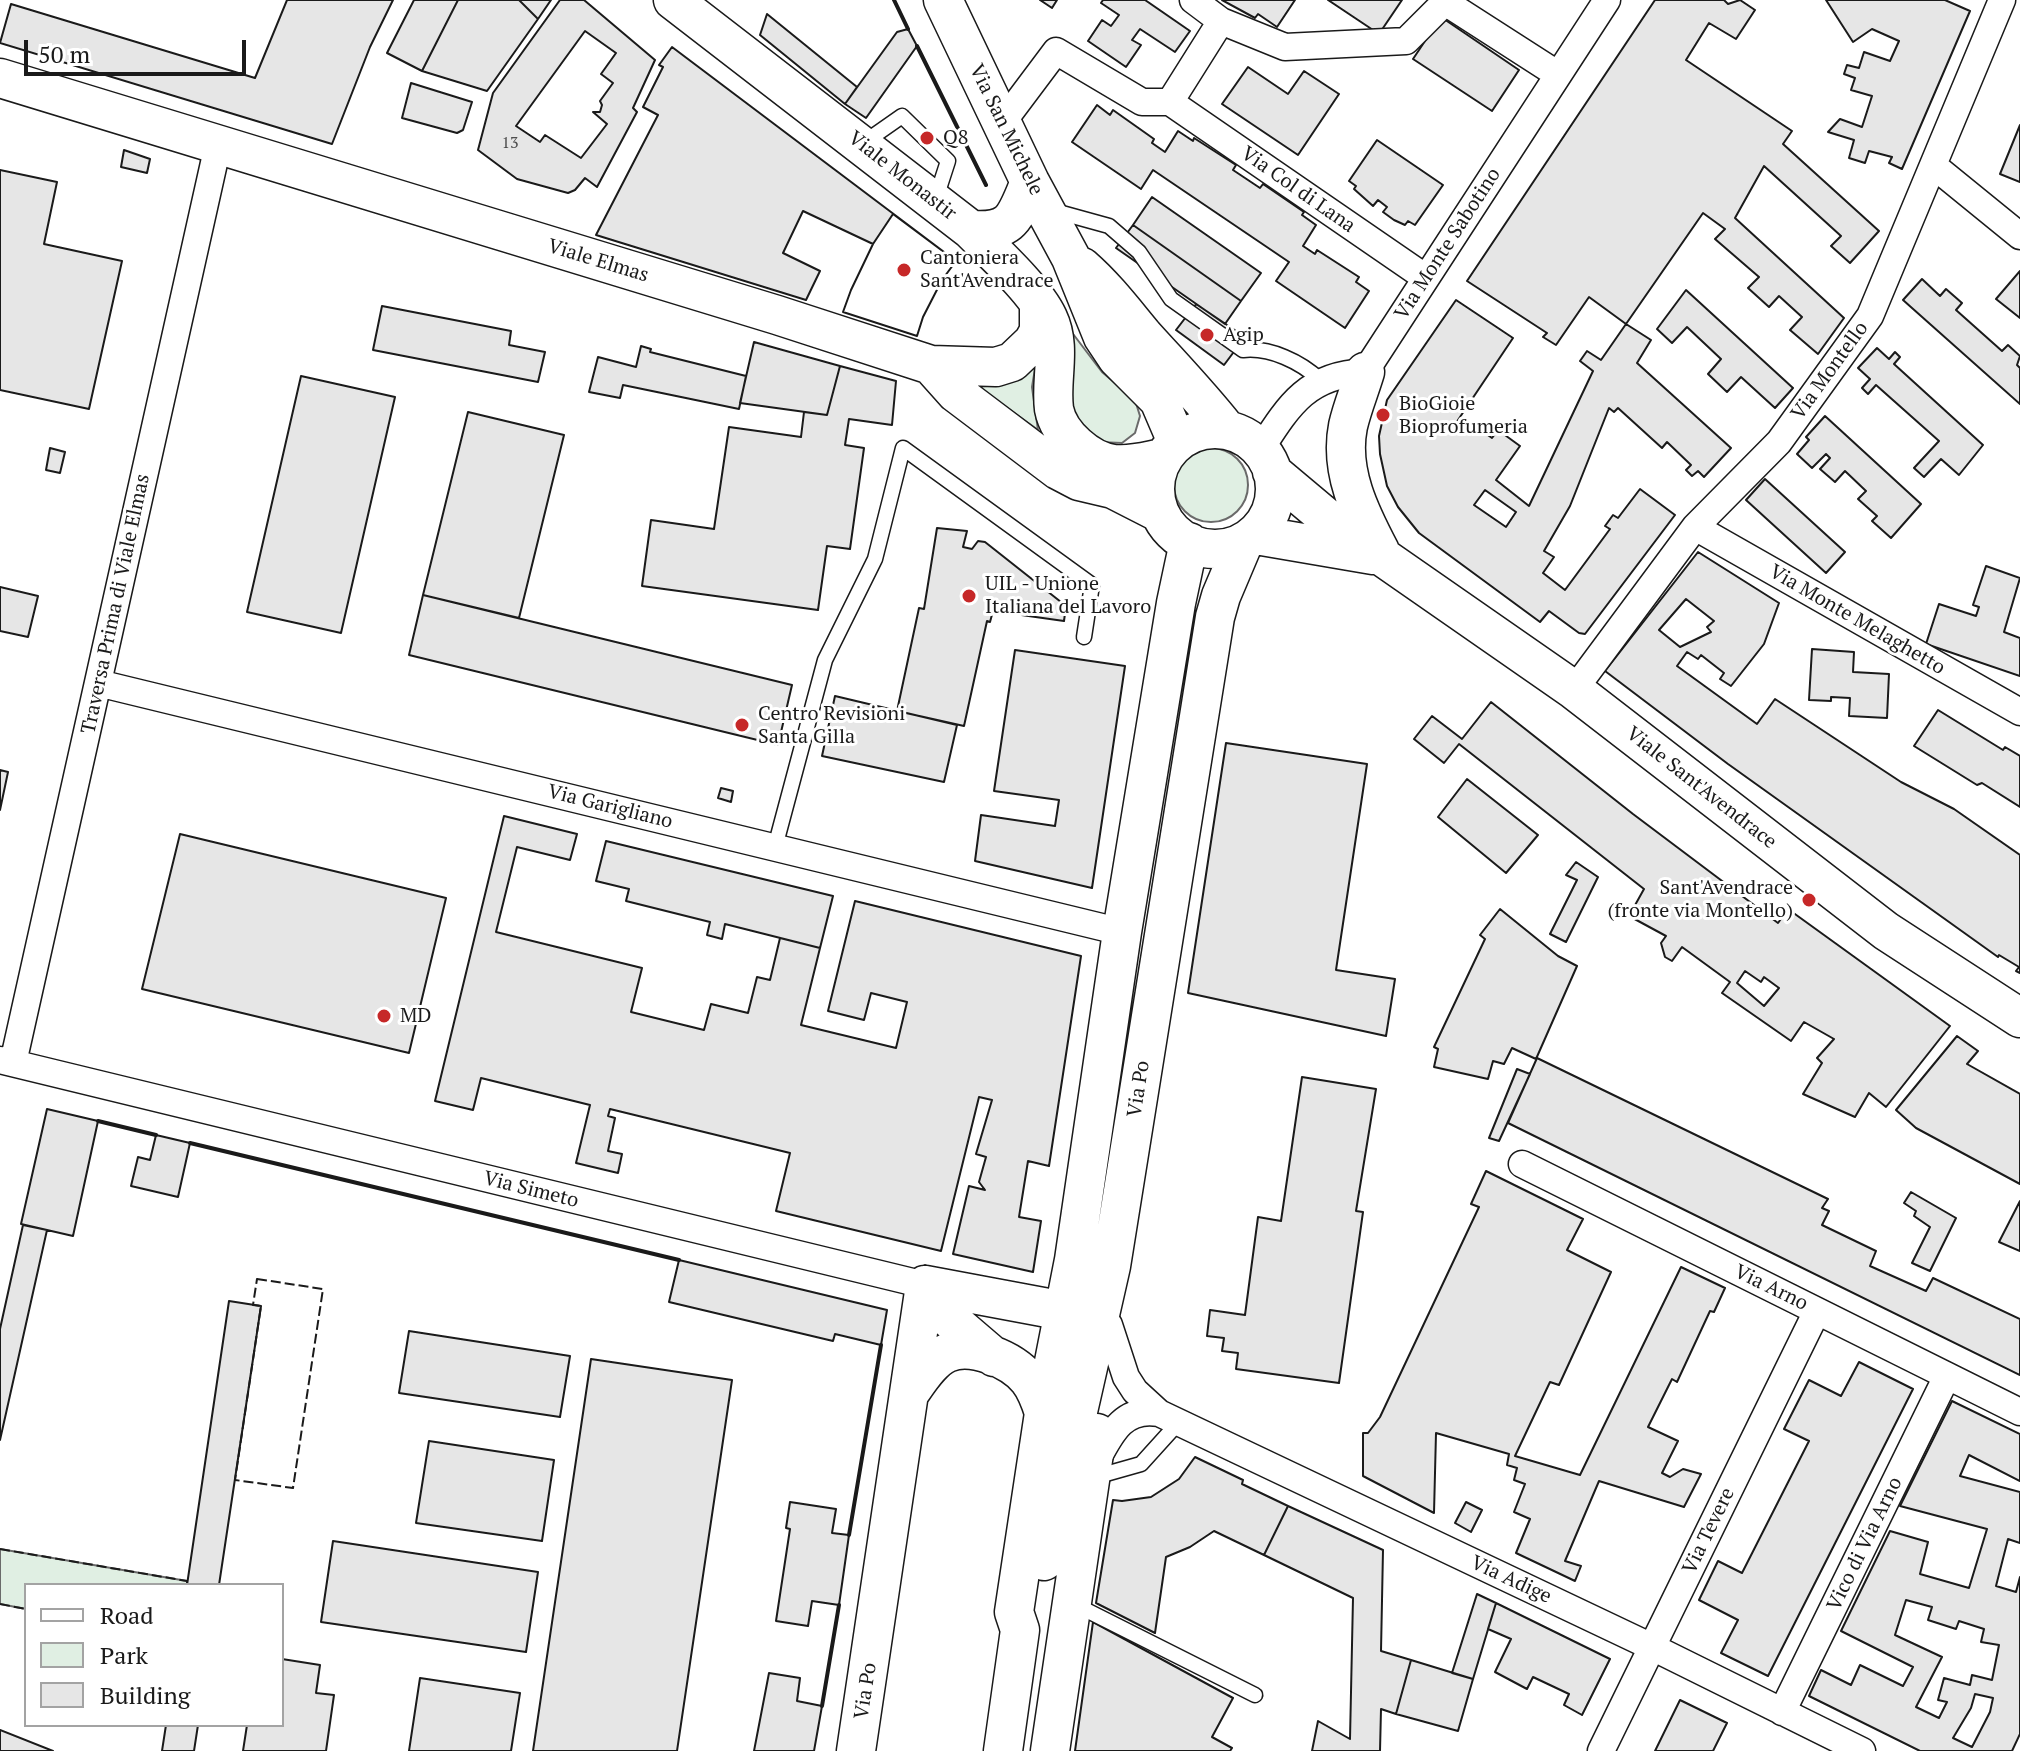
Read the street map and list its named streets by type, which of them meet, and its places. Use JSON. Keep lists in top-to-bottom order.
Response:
{
  "streets": {
    "main road": [
      "Via San Michele",
      "Viale Monastir",
      "Viale Elmas",
      "Viale Sant'Avendrace",
      "Via Po",
      "Via Simeto"
    ],
    "street": [
      "Via Col di Lana",
      "Via Monte Sabotino",
      "Via Montello",
      "Traversa Prima di Viale Elmas",
      "Via Monte Melaghetto",
      "Via Garigliano",
      "Via Arno",
      "Via Tevere",
      "Vico di Via Arno",
      "Via Adige"
    ]
  },
  "crossings": [
    ["Via San Michele", "Viale Monastir"],
    ["Via San Michele", "Via Col di Lana"],
    ["Via San Michele", "Viale Elmas"],
    ["Via San Michele", "Viale Sant'Avendrace"],
    ["Via San Michele", "Via Po"],
    ["Viale Monastir", "Viale Elmas"],
    ["Viale Monastir", "Viale Sant'Avendrace"],
    ["Viale Monastir", "Via Po"],
    ["Via Col di Lana", "Via Monte Sabotino"],
    ["Viale Elmas", "Traversa Prima di Viale Elmas"],
    ["Viale Elmas", "Viale Sant'Avendrace"],
    ["Viale Elmas", "Via Po"],
    ["Via Montello", "Via Monte Melaghetto"],
    ["Via Montello", "Viale Sant'Avendrace"],
    ["Traversa Prima di Viale Elmas", "Via Garigliano"],
    ["Traversa Prima di Viale Elmas", "Via Simeto"],
    ["Viale Sant'Avendrace", "Via Po"],
    ["Via Garigliano", "Via Po"],
    ["Via Po", "Via Simeto"],
    ["Via Arno", "Via Tevere"],
    ["Via Arno", "Vico di Via Arno"],
    ["Via Tevere", "Via Adige"],
    ["Vico di Via Arno", "Via Adige"]
  ],
  "places": [
    "Q8",
    "Cantoniera Sant'Avendrace",
    "Agip",
    "BioGioie Bioprofumeria",
    "UIL - Unione Italiana del Lavoro",
    "Centro Revisioni Santa Gilla",
    "Sant'Avendrace (fronte via Montello)",
    "MD"
  ],
  "house_numbers": ["13"],
  "legend": ["Road", "Park", "Building"],
  "scale_bar": "50 m"
}
